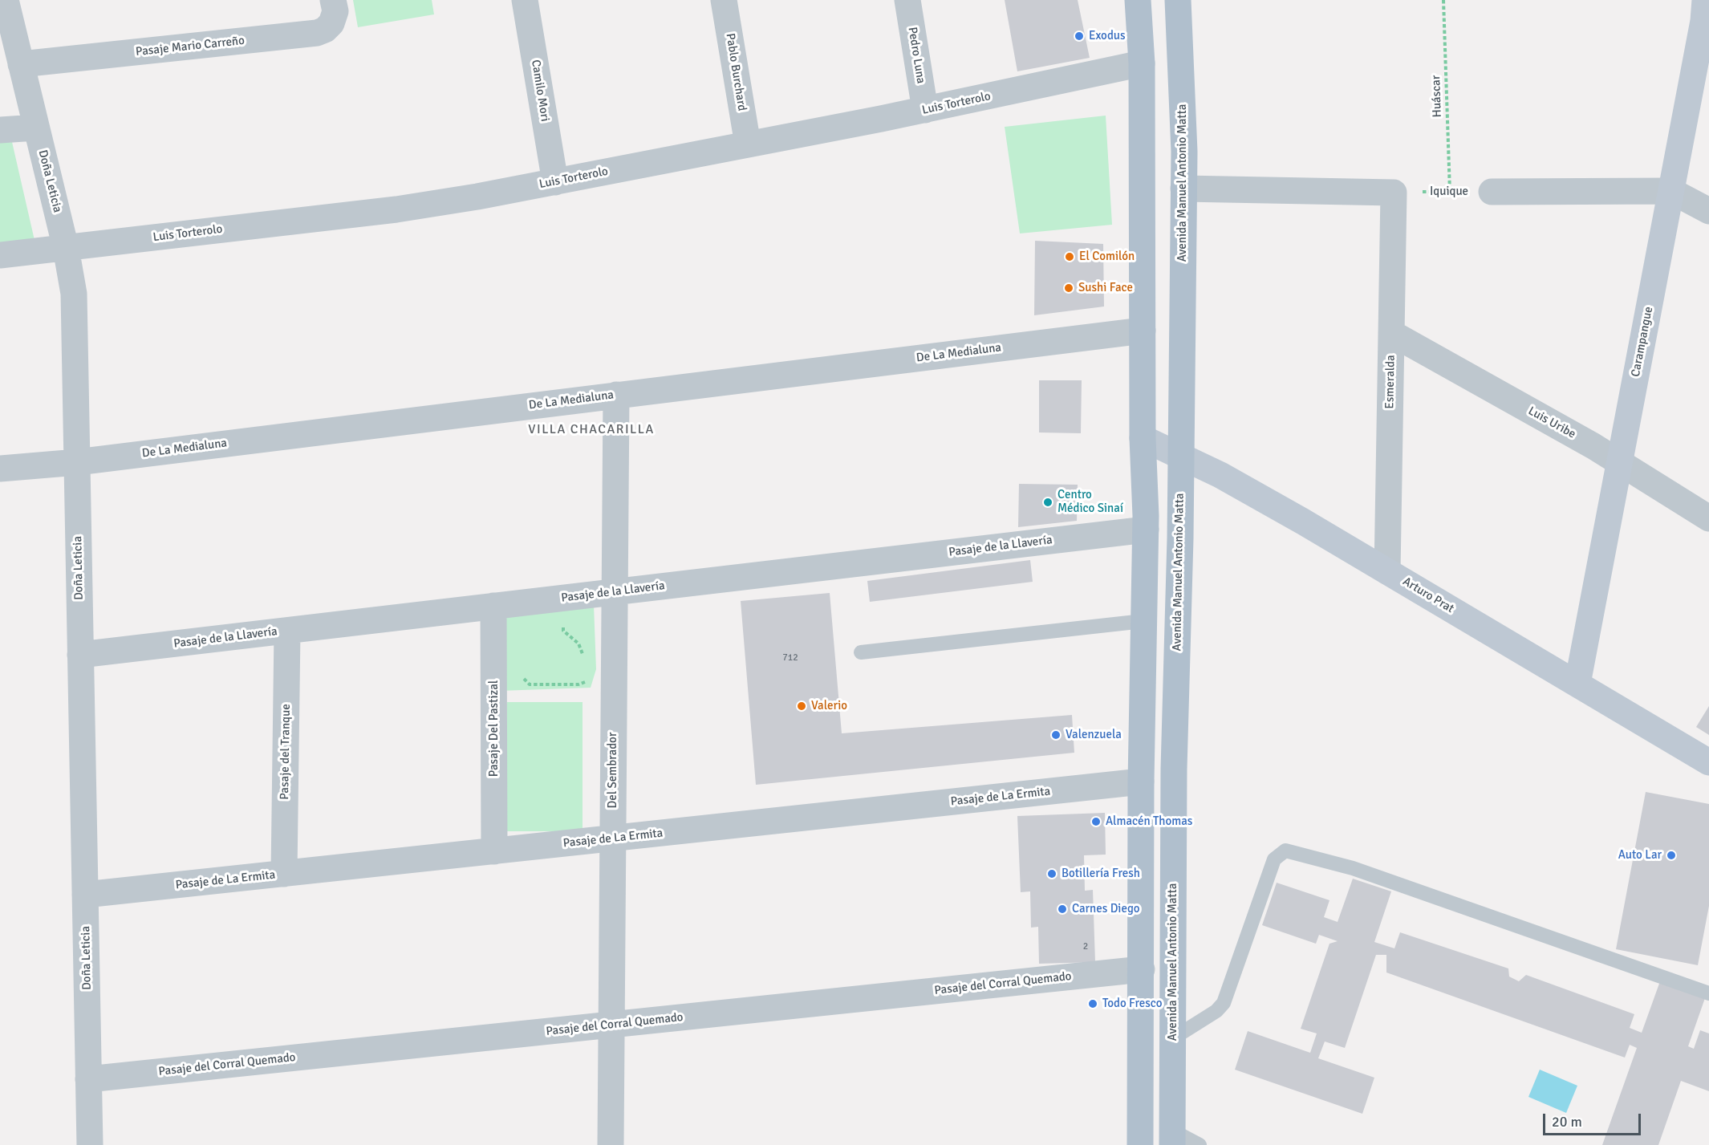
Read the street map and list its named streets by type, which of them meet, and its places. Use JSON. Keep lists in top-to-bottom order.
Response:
{
  "streets": {
    "main road": ["Avenida Manuel Antonio Matta"],
    "street": [
      "Pasaje Mario Carreño",
      "Pedro Luna",
      "Pablo Burchard",
      "Camilo Mori",
      "Luis Torterolo",
      "Doña Leticia",
      "Carampangue",
      "De La Medialuna",
      "Esmeralda",
      "Luis Uribe",
      "Pasaje de la Llavería",
      "Arturo Prat",
      "Pasaje Del Pastizal",
      "Pasaje del Tranque",
      "Del Sembrador",
      "Pasaje de La Ermita",
      "Pasaje del Corral Quemado"
    ],
    "path": ["Huáscar", "Iquique"]
  },
  "crossings": [
    ["Pasaje Mario Carreño", "Doña Leticia"],
    ["Pedro Luna", "Luis Torterolo"],
    ["Pablo Burchard", "Luis Torterolo"],
    ["Camilo Mori", "Luis Torterolo"],
    ["Huáscar", "Iquique"],
    ["Luis Torterolo", "Doña Leticia"],
    ["Doña Leticia", "De La Medialuna"],
    ["Doña Leticia", "Pasaje de la Llavería"],
    ["Doña Leticia", "Pasaje de La Ermita"],
    ["Doña Leticia", "Pasaje del Corral Quemado"],
    ["Avenida Manuel Antonio Matta", "Arturo Prat"],
    ["Iquique", "Esmeralda"],
    ["Carampangue", "Luis Uribe"],
    ["Carampangue", "Arturo Prat"],
    ["De La Medialuna", "Del Sembrador"],
    ["Esmeralda", "Luis Uribe"],
    ["Esmeralda", "Arturo Prat"],
    ["Pasaje de la Llavería", "Pasaje Del Pastizal"],
    ["Pasaje de la Llavería", "Pasaje del Tranque"],
    ["Pasaje de la Llavería", "Del Sembrador"],
    ["Pasaje Del Pastizal", "Pasaje de La Ermita"],
    ["Pasaje del Tranque", "Pasaje de La Ermita"],
    ["Del Sembrador", "Pasaje de La Ermita"],
    ["Del Sembrador", "Pasaje del Corral Quemado"]
  ],
  "districts": ["VILLA CHACARILLA"],
  "places": [
    "Exodus",
    "El Comilón",
    "Sushi Face",
    "Centro Médico Sinaí",
    "Valerio",
    "Valenzuela",
    "Almacén Thomas",
    "Auto Lar",
    "Botillería Fresh",
    "Carnes Diego",
    "Todo Fresco"
  ],
  "house_numbers": ["712", "2"],
  "scale_bar": "20 m"
}
